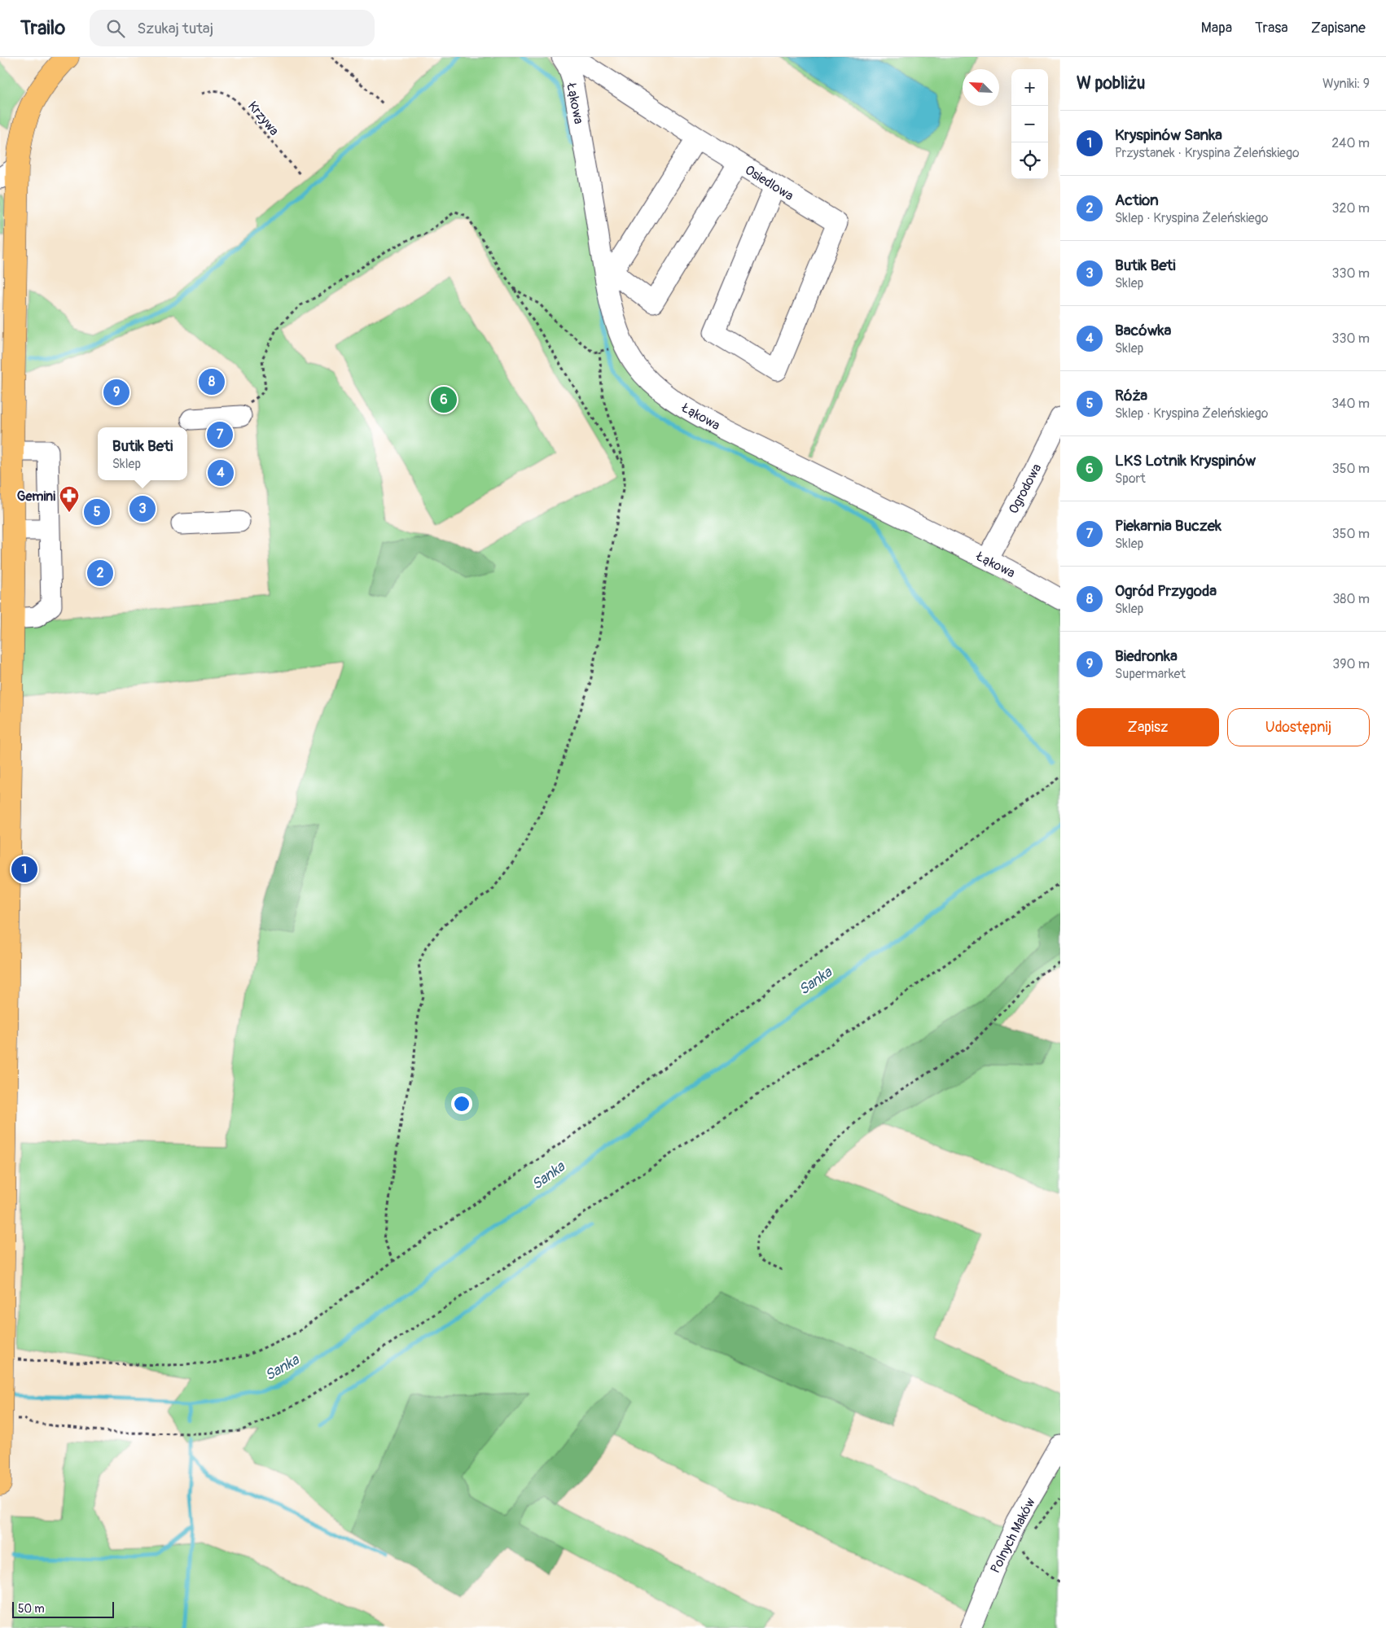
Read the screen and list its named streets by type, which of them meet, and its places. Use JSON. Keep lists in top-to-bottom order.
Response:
{
  "streets": {
    "street": [
      "Łąkowa",
      "Osiedlowa",
      "Ogrodowa",
      "Polnych Maków"
    ],
    "path": ["Krzywa"]
  },
  "crossings": [
    ["Łąkowa", "Ogrodowa"]
  ],
  "water": ["Sanka"],
  "places": {
    "pharmacy": ["Gemini"]
  },
  "scale_bar": "50 m",
  "north": "top left",
  "page": {
    "header": "Trailo",
    "search": "Szukaj tutaj",
    "nav": ["Mapa", "Trasa", "Zapisane"],
    "heading": ["W pobliżu", "Wyniki: 9"],
    "map_buttons": ["+", "−"],
    "list": [
      {
        "mark": "1",
        "name": "Kryspinów Sanka",
        "note": "Przystanek · Kryspina Żeleńskiego",
        "value": "240 m"
      },
      {
        "mark": "2",
        "name": "Action",
        "note": "Sklep · Kryspina Żeleńskiego",
        "value": "320 m"
      },
      {
        "mark": "3",
        "name": "Butik Beti",
        "note": "Sklep",
        "value": "330 m"
      },
      {
        "mark": "4",
        "name": "Bacówka",
        "note": "Sklep",
        "value": "330 m"
      },
      {
        "mark": "5",
        "name": "Róża",
        "note": "Sklep · Kryspina Żeleńskiego",
        "value": "340 m"
      },
      {
        "mark": "6",
        "name": "LKS Lotnik Kryspinów",
        "note": "Sport",
        "value": "350 m"
      },
      {
        "mark": "7",
        "name": "Piekarnia Buczek",
        "note": "Sklep",
        "value": "350 m"
      },
      {
        "mark": "8",
        "name": "Ogród Przygoda",
        "note": "Sklep",
        "value": "380 m"
      },
      {
        "mark": "9",
        "name": "Biedronka",
        "note": "Supermarket",
        "value": "390 m"
      }
    ],
    "pins": [
      "8",
      "9",
      "6",
      "7",
      "4",
      "3",
      "5",
      "2",
      "1"
    ],
    "popup": ["Butik Beti", "Sklep"],
    "buttons": ["Zapisz", "Udostępnij"],
    "scale": "50 m"
  }
}
